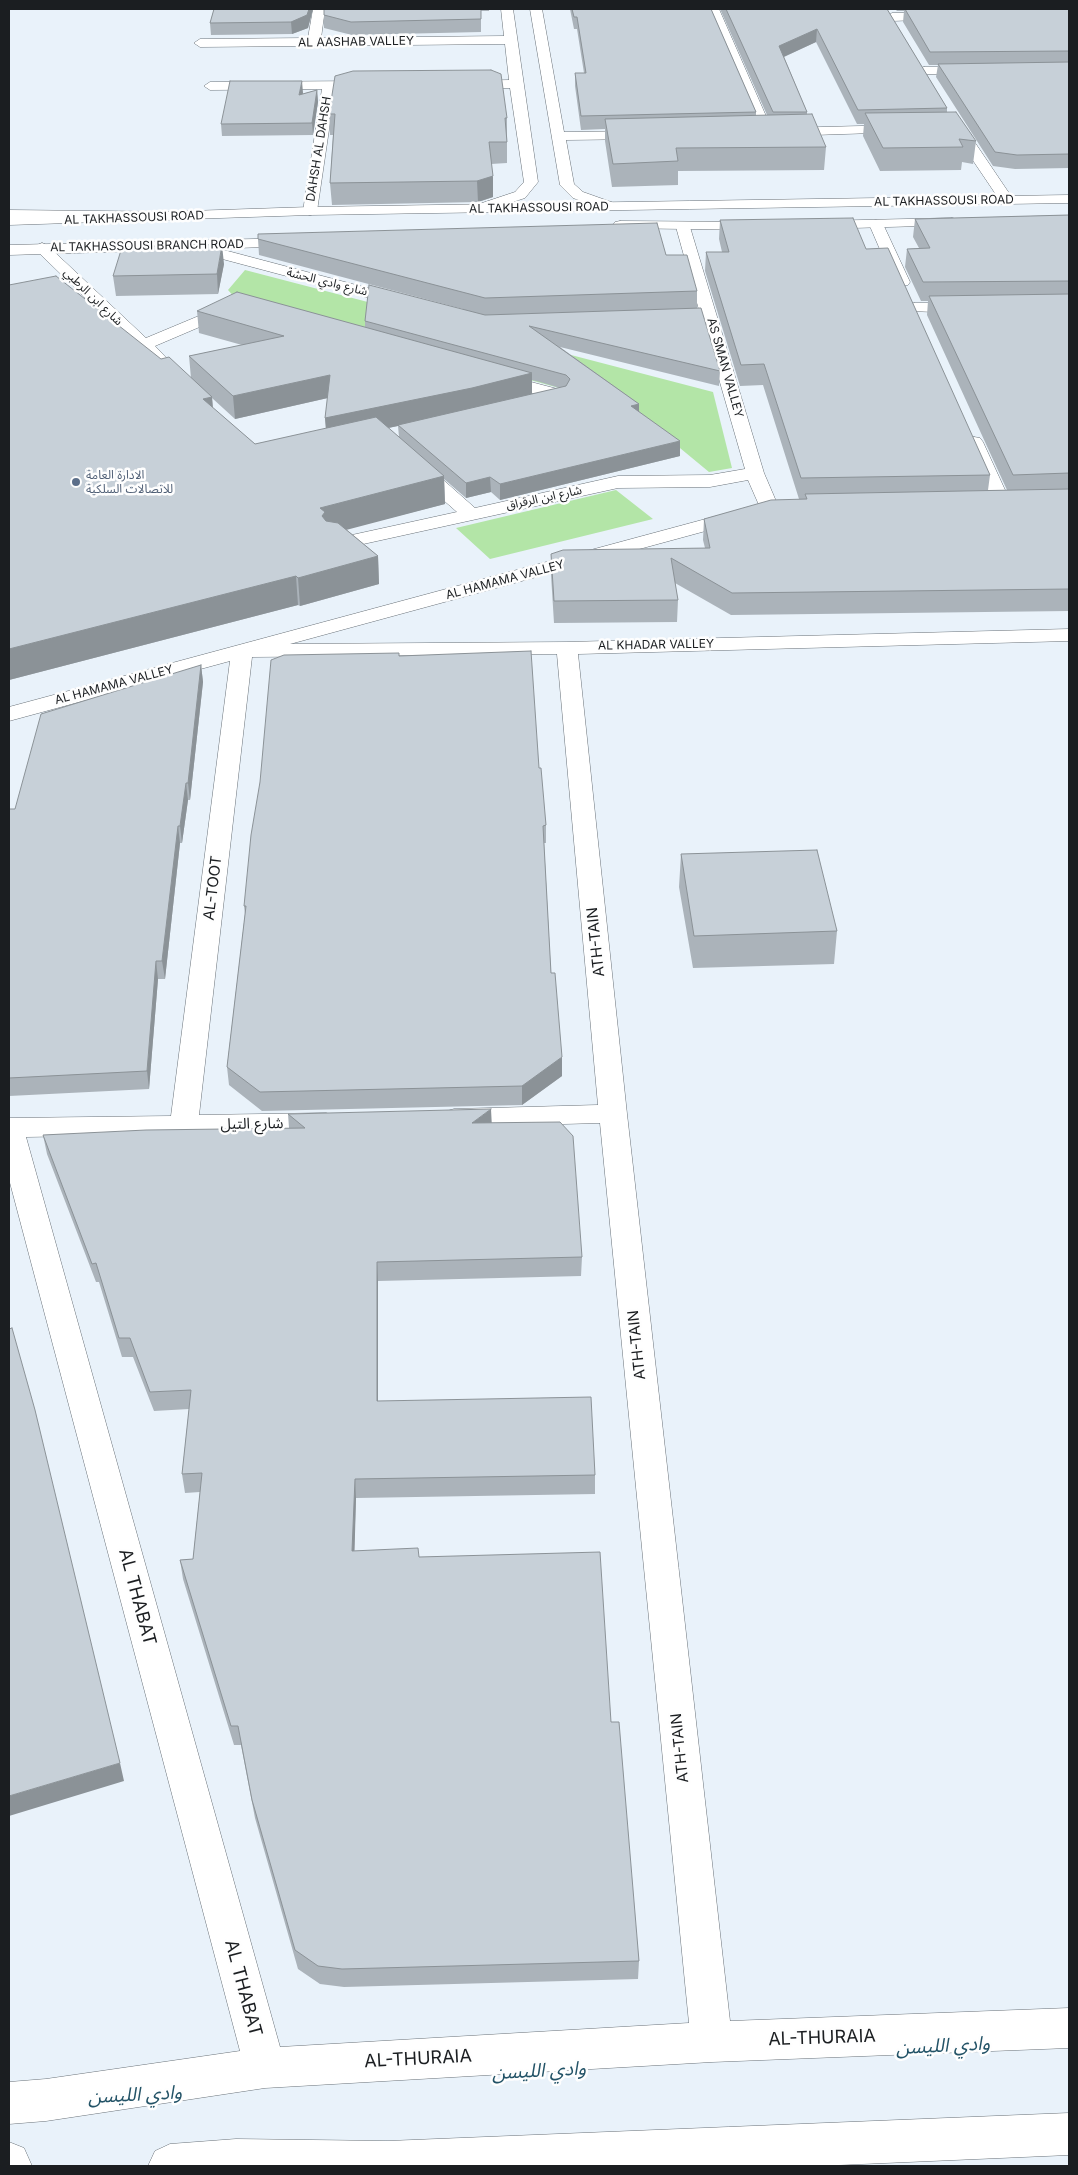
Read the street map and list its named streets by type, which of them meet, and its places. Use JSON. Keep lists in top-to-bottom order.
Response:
{
  "streets": {
    "main road": [
      "AL AASHAB VALLEY",
      "DAHSH AL DAHSH",
      "AL TAKHASSOUSI ROAD",
      "AL TAKHASSOUSI BRANCH ROAD",
      "شارع وادي الحشة",
      "شارع ابن الرطبي",
      "AS SMAN VALLEY",
      "شارع ابن الرقراق",
      "AL HAMAMA VALLEY",
      "AL KHADAR VALLEY",
      "AL-TOOT",
      "ATH-TAIN",
      "شارع التيل",
      "AL THABAT",
      "AL-THURAIA"
    ]
  },
  "crossings": [
    ["DAHSH AL DAHSH", "AL TAKHASSOUSI ROAD"],
    ["AL TAKHASSOUSI ROAD", "AL TAKHASSOUSI BRANCH ROAD"],
    ["AL TAKHASSOUSI ROAD", "AS SMAN VALLEY"],
    ["AL TAKHASSOUSI BRANCH ROAD", "شارع وادي الحشة"],
    ["AL TAKHASSOUSI BRANCH ROAD", "شارع ابن الرطبي"],
    ["AS SMAN VALLEY", "شارع ابن الرقراق"],
    ["AS SMAN VALLEY", "AL HAMAMA VALLEY"],
    ["AL HAMAMA VALLEY", "AL KHADAR VALLEY"],
    ["AL HAMAMA VALLEY", "AL-TOOT"],
    ["AL KHADAR VALLEY", "AL-TOOT"],
    ["AL KHADAR VALLEY", "ATH-TAIN"],
    ["AL-TOOT", "شارع التيل"],
    ["ATH-TAIN", "AL-THURAIA"],
    ["شارع التيل", "AL THABAT"],
    ["AL THABAT", "AL-THURAIA"]
  ],
  "water": ["وادي الليسن"],
  "places": ["الادارة العامة للاتصالات السلكية"]
}
